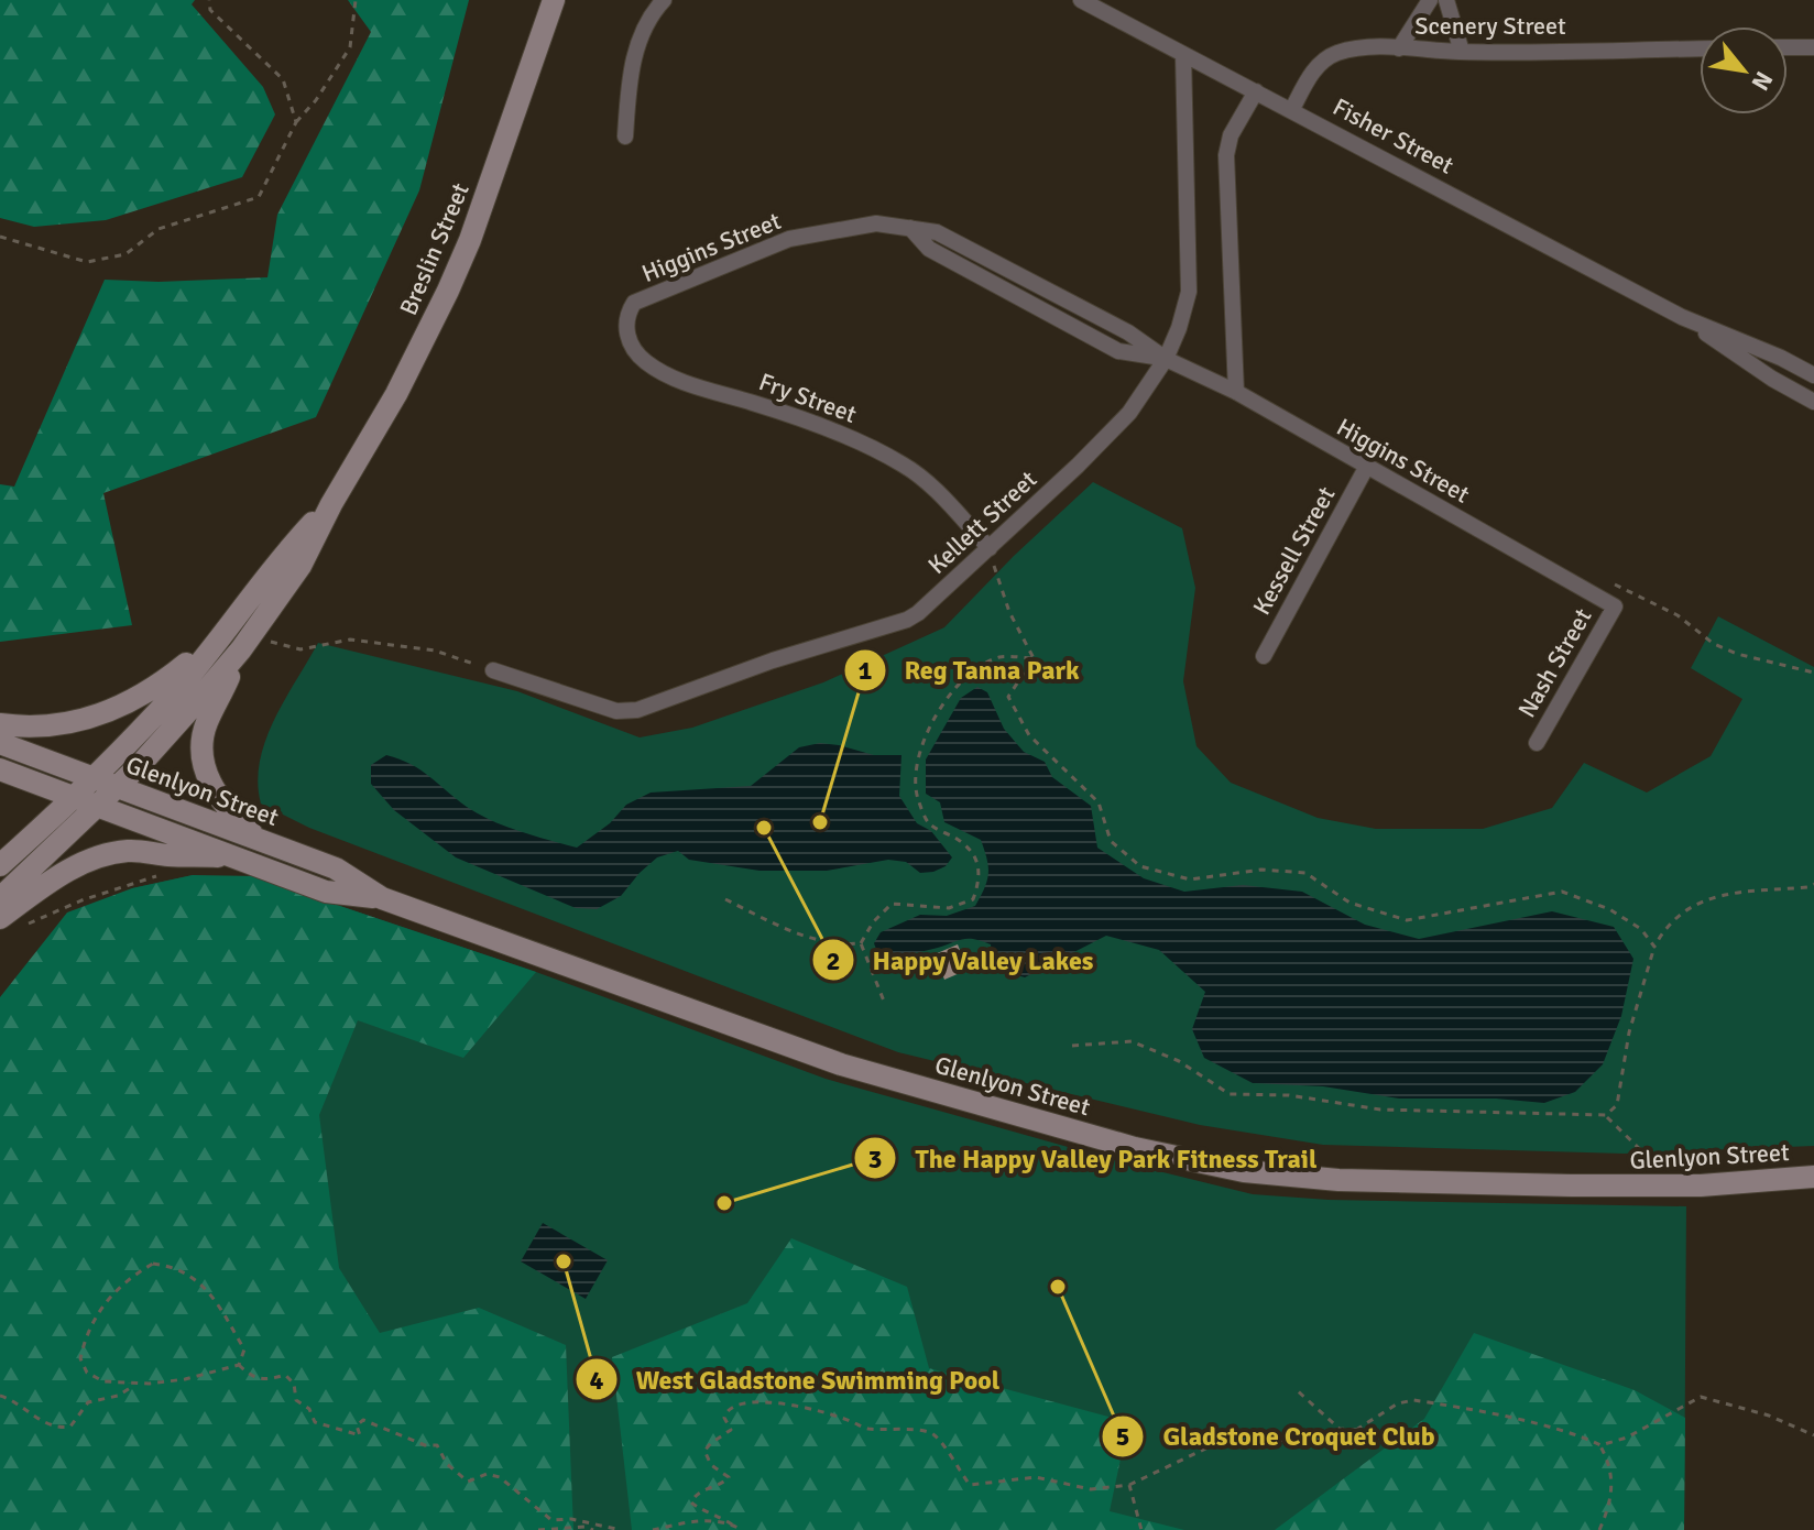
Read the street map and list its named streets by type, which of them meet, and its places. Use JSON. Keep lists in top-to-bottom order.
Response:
{
  "streets": {
    "main road": ["Breslin Street", "Glenlyon Street"],
    "street": [
      "Scenery Street",
      "Fisher Street",
      "Higgins Street",
      "Fry Street",
      "Kellett Street",
      "Kessell Street",
      "Nash Street"
    ]
  },
  "crossings": [
    ["Scenery Street", "Fisher Street"],
    ["Fisher Street", "Kellett Street"],
    ["Higgins Street", "Fry Street"],
    ["Higgins Street", "Kellett Street"],
    ["Higgins Street", "Kessell Street"],
    ["Higgins Street", "Nash Street"],
    ["Breslin Street", "Glenlyon Street"],
    ["Fry Street", "Kellett Street"]
  ],
  "places": [
    "Reg Tanna Park",
    "Happy Valley Lakes",
    "The Happy Valley Park Fitness Trail",
    "West Gladstone Swimming Pool",
    "Gladstone Croquet Club"
  ],
  "north": "bottom right"
}
